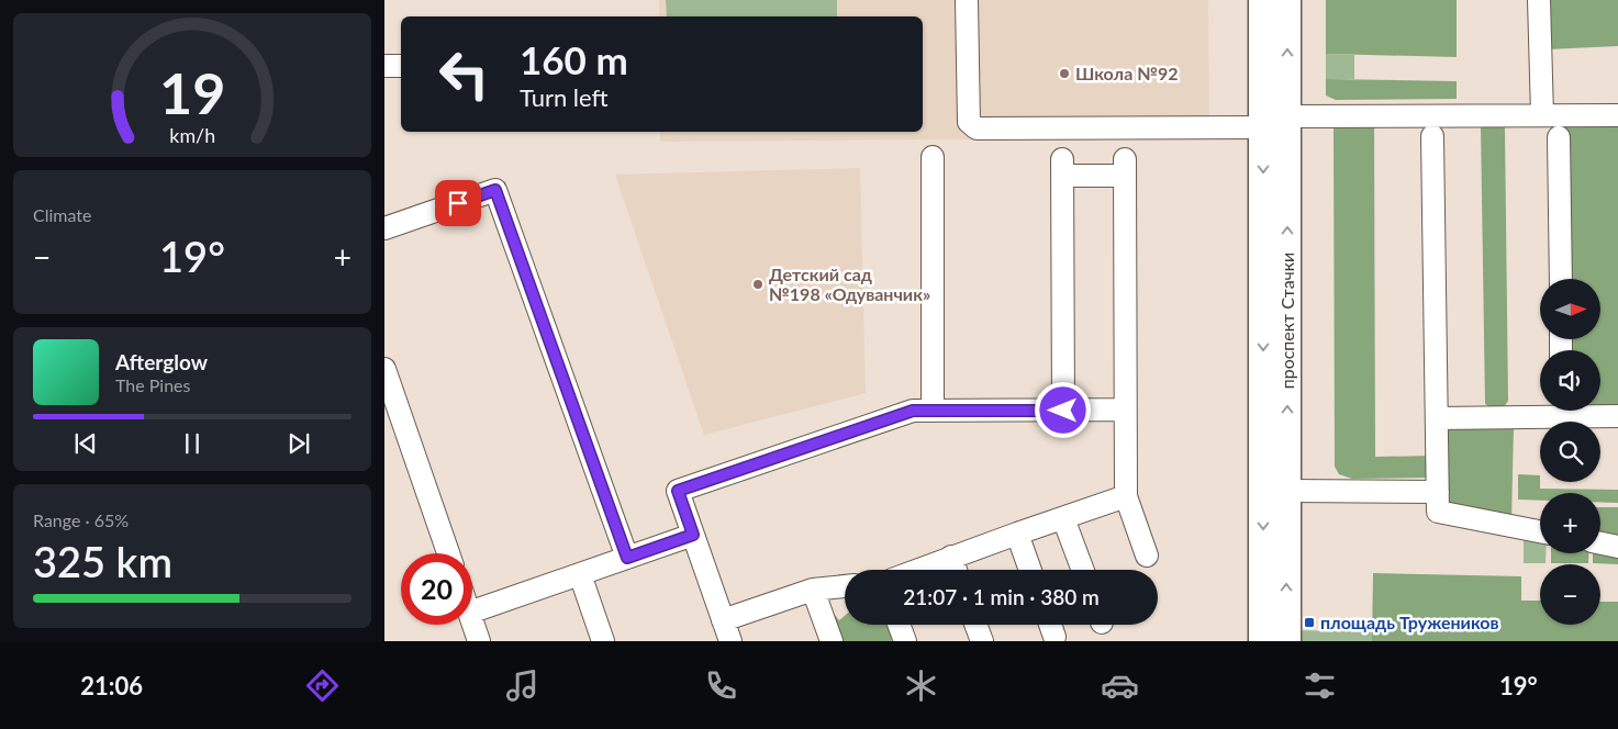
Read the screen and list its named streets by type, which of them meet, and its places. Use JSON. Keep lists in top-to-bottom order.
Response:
{
  "streets": {
    "main road": ["проспект Стачки"]
  },
  "places": {
    "other": ["Школа №92", "Детский сад №198 «Одуванчик»"],
    "transit": ["площадь Тружеников"]
  },
  "north": "right",
  "page": {
    "turn": ["160 m", "Turn left"],
    "tile": [
      "Climate",
      ["Range · 65%", "325 km"]
    ],
    "heat": ["−", "19°", "+"],
    "map_buttons": ["+", "−"],
    "song": ["Afterglow", "The Pines"],
    "limit": "20",
    "trip": "21:07 · 1 min · 380 m",
    "tabs": ["21:06", "19°"],
    "gauge": ["19", "km/h"]
  }
}
